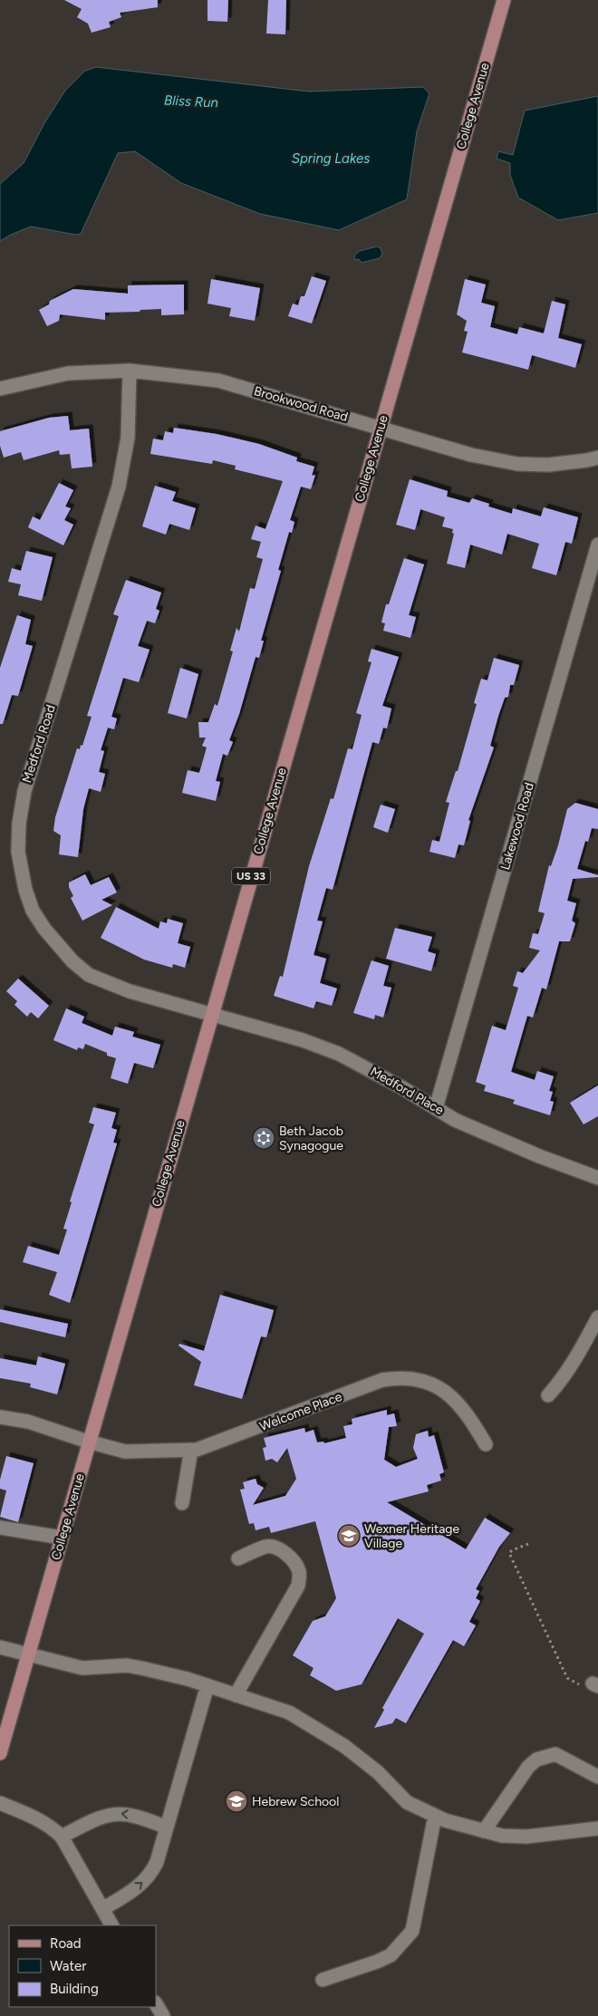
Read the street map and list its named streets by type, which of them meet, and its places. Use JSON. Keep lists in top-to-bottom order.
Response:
{
  "streets": {
    "main road": ["College Avenue", "US 33"],
    "street": [
      "Brookwood Road",
      "Medford Road",
      "Lakewood Road",
      "Medford Place",
      "Welcome Place"
    ]
  },
  "crossings": [
    ["College Avenue", "Brookwood Road"],
    ["College Avenue", "Medford Road"],
    ["College Avenue", "Medford Place"],
    ["College Avenue", "Welcome Place"],
    ["Brookwood Road", "Medford Road"],
    ["Medford Road", "Medford Place"],
    ["Lakewood Road", "Medford Place"]
  ],
  "water": ["Bliss Run", "Spring Lakes"],
  "places": {
    "synagogue": ["Beth Jacob Synagogue"],
    "school or university": ["Wexner Heritage Village", "Hebrew School"]
  },
  "legend": ["Road", "Water", "Building"]
}
